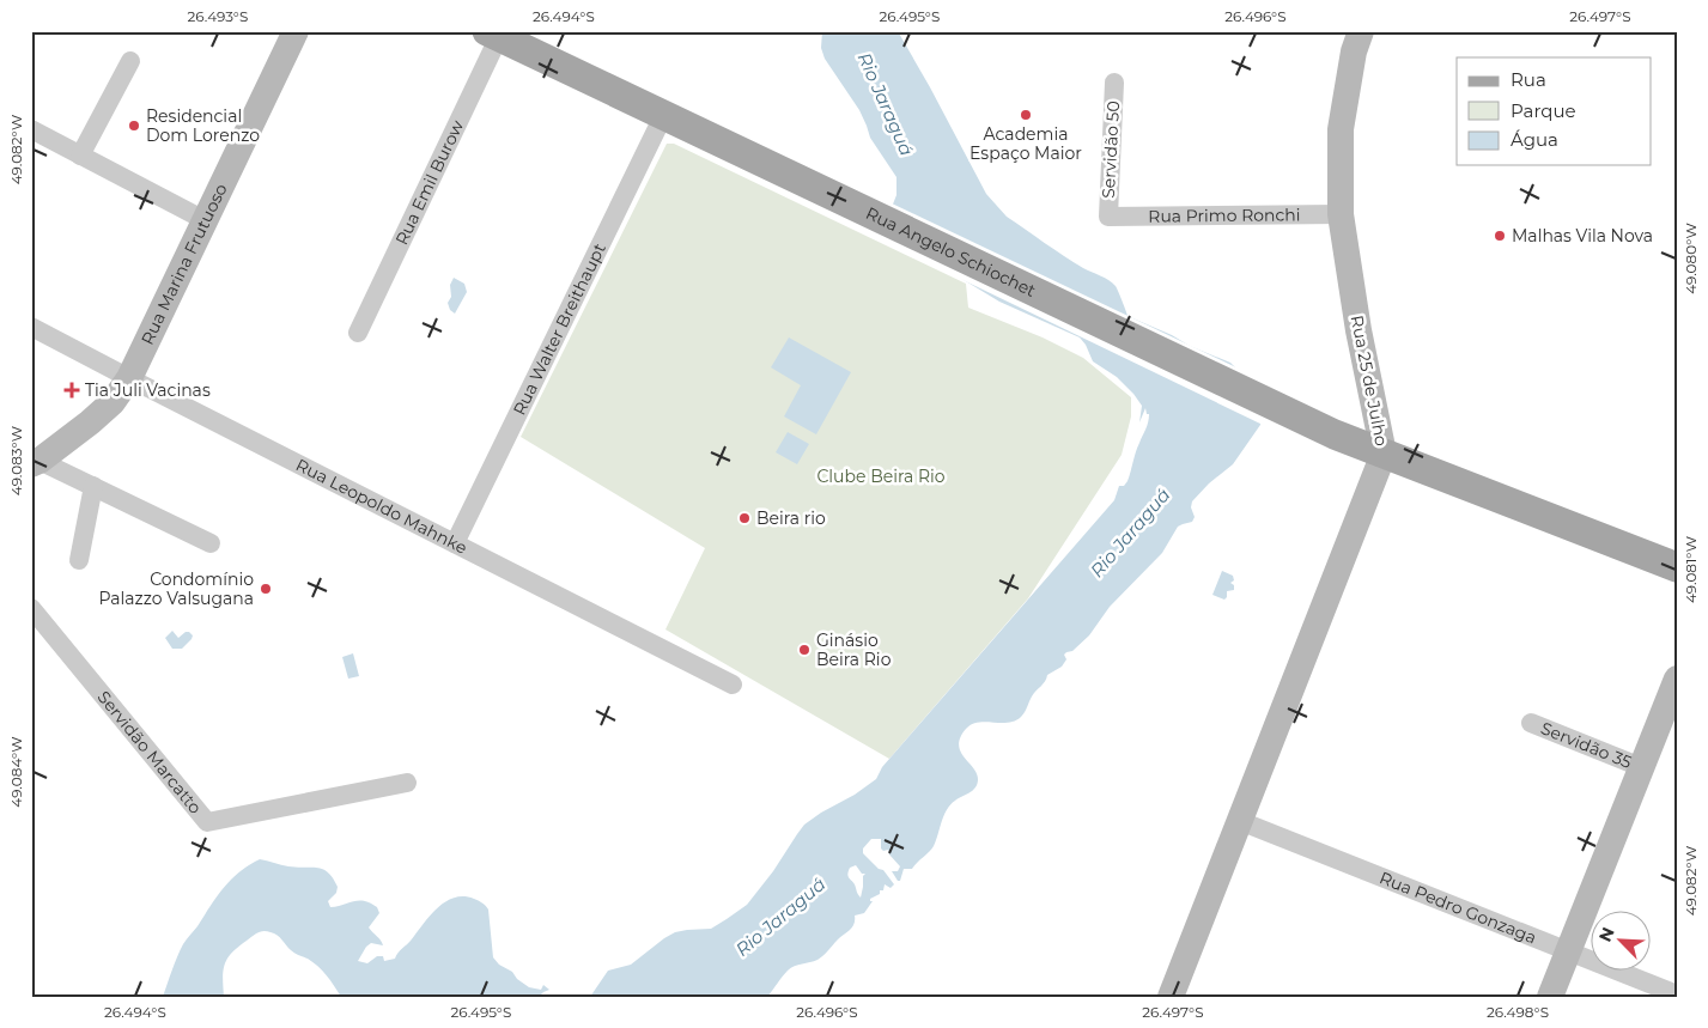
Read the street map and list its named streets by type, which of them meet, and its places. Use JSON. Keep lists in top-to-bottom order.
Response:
{
  "streets": {
    "main road": ["Rua Angelo Schiochet", "Rua Marina Frutuoso", "Rua 25 de Julho"],
    "street": [
      "Servidão 50",
      "Rua Emil Burow",
      "Rua Primo Ronchi",
      "Rua Walter Breithaupt",
      "Rua Leopoldo Mahnke",
      "Servidão 35",
      "Servidão Marcatto",
      "Rua Pedro Gonzaga"
    ]
  },
  "crossings": [
    ["Servidão 50", "Rua Primo Ronchi"],
    ["Rua Emil Burow", "Rua Angelo Schiochet"],
    ["Rua Primo Ronchi", "Rua 25 de Julho"],
    ["Rua Angelo Schiochet", "Rua Walter Breithaupt"],
    ["Rua Angelo Schiochet", "Rua 25 de Julho"],
    ["Rua Marina Frutuoso", "Rua Leopoldo Mahnke"],
    ["Rua Walter Breithaupt", "Rua Leopoldo Mahnke"]
  ],
  "water": ["Rio Jaraguá"],
  "parks": ["Clube Beira Rio"],
  "places": {
    "other": [
      "Academia Espaço Maior",
      "Residencial Dom Lorenzo",
      "Malhas Vila Nova",
      "Beira rio",
      "Condomínio Palazzo Valsugana",
      "Ginásio Beira Rio"
    ],
    "health": ["Tia Juli Vacinas"]
  },
  "legend": ["Rua", "Parque", "Água"],
  "north": "top left",
  "coordinates": [
    "26.493°S",
    "26.494°S",
    "26.495°S",
    "26.496°S",
    "26.497°S",
    "49.082°W",
    "49.080°W",
    "49.083°W",
    "49.081°W",
    "49.084°W",
    "26.498°S"
  ]
}
